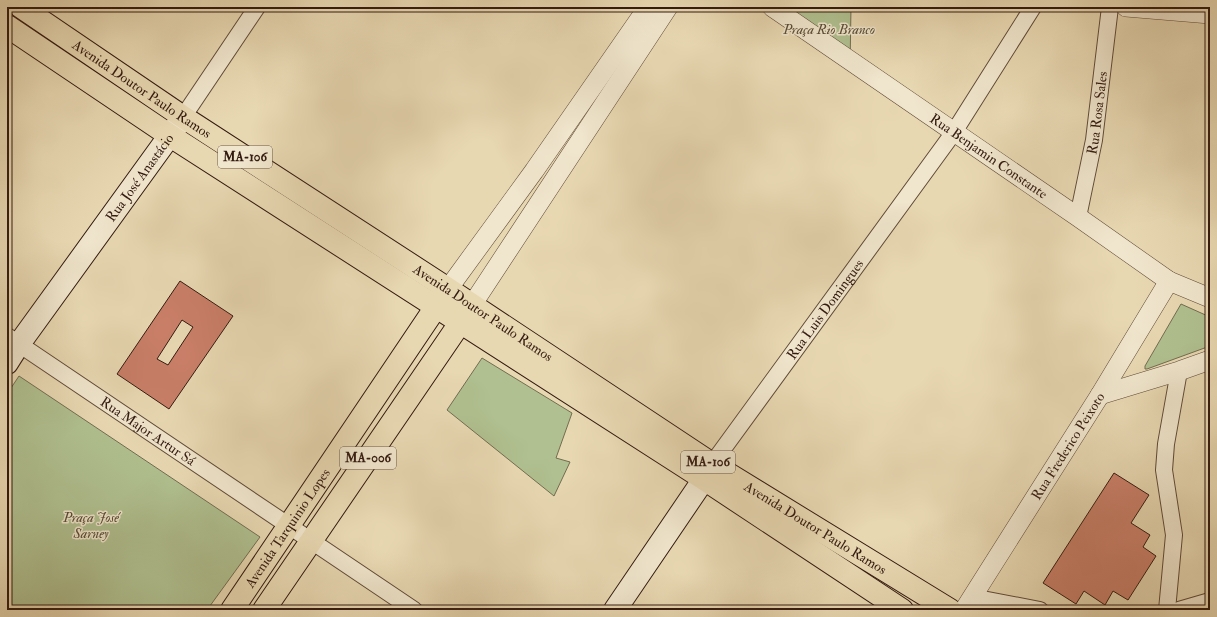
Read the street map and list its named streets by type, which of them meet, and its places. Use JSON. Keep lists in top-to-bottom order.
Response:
{
  "streets": {
    "main road": [
      "Avenida Doutor Paulo Ramos",
      "MA-106",
      "Rua José Anastácio",
      "Rua Luis Domingues",
      "MA-006",
      "Avenida Tarquinio Lopes"
    ],
    "street": [
      "Rua Rosa Sales",
      "Rua Benjamin Constante",
      "Rua Major Artur Sá",
      "Rua Frederico Peixoto"
    ]
  },
  "crossings": [
    ["Avenida Doutor Paulo Ramos", "Rua José Anastácio"],
    ["Avenida Doutor Paulo Ramos", "Rua Luis Domingues"],
    ["Avenida Doutor Paulo Ramos", "Avenida Tarquinio Lopes"],
    ["Rua Rosa Sales", "Rua Benjamin Constante"],
    ["Rua Benjamin Constante", "Rua Luis Domingues"],
    ["Rua Benjamin Constante", "Rua Frederico Peixoto"],
    ["Rua José Anastácio", "Rua Major Artur Sá"],
    ["Rua Major Artur Sá", "Avenida Tarquinio Lopes"]
  ],
  "parks": ["Praça Rio Branco", "Praça José Sarney"]
}
